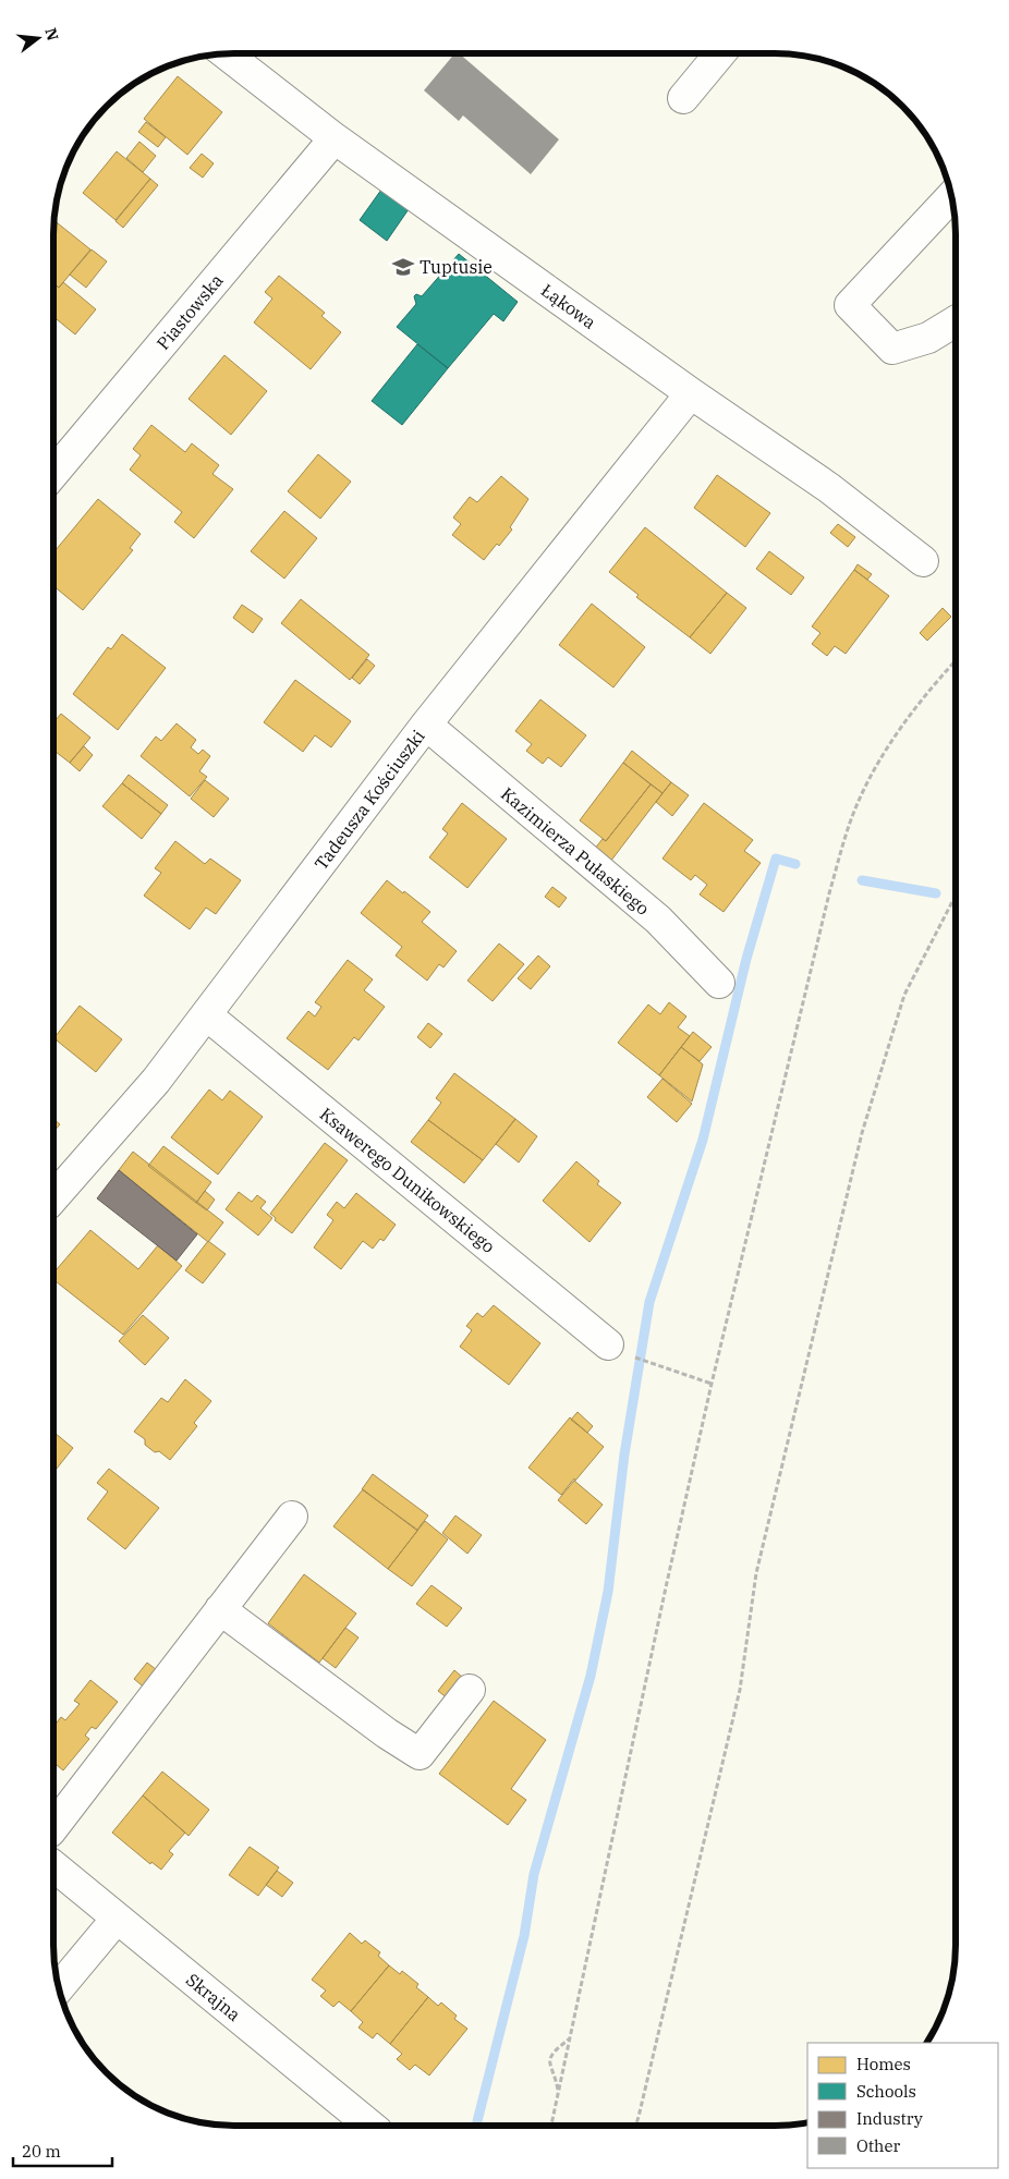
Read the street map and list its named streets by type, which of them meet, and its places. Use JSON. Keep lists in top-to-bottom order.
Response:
{
  "streets": {
    "street": [
      "Łąkowa",
      "Piastowska",
      "Tadeusza Kościuszki",
      "Kazimierza Pułaskiego",
      "Ksawerego Dunikowskiego",
      "Skrajna"
    ]
  },
  "crossings": [
    ["Łąkowa", "Piastowska"],
    ["Łąkowa", "Tadeusza Kościuszki"],
    ["Tadeusza Kościuszki", "Kazimierza Pułaskiego"],
    ["Tadeusza Kościuszki", "Ksawerego Dunikowskiego"]
  ],
  "places": {
    "school or university": ["Tuptusie"]
  },
  "legend": [
    "Homes",
    "Schools",
    "Industry",
    "Other"
  ],
  "scale_bar": "20 m",
  "north": "right"
}
